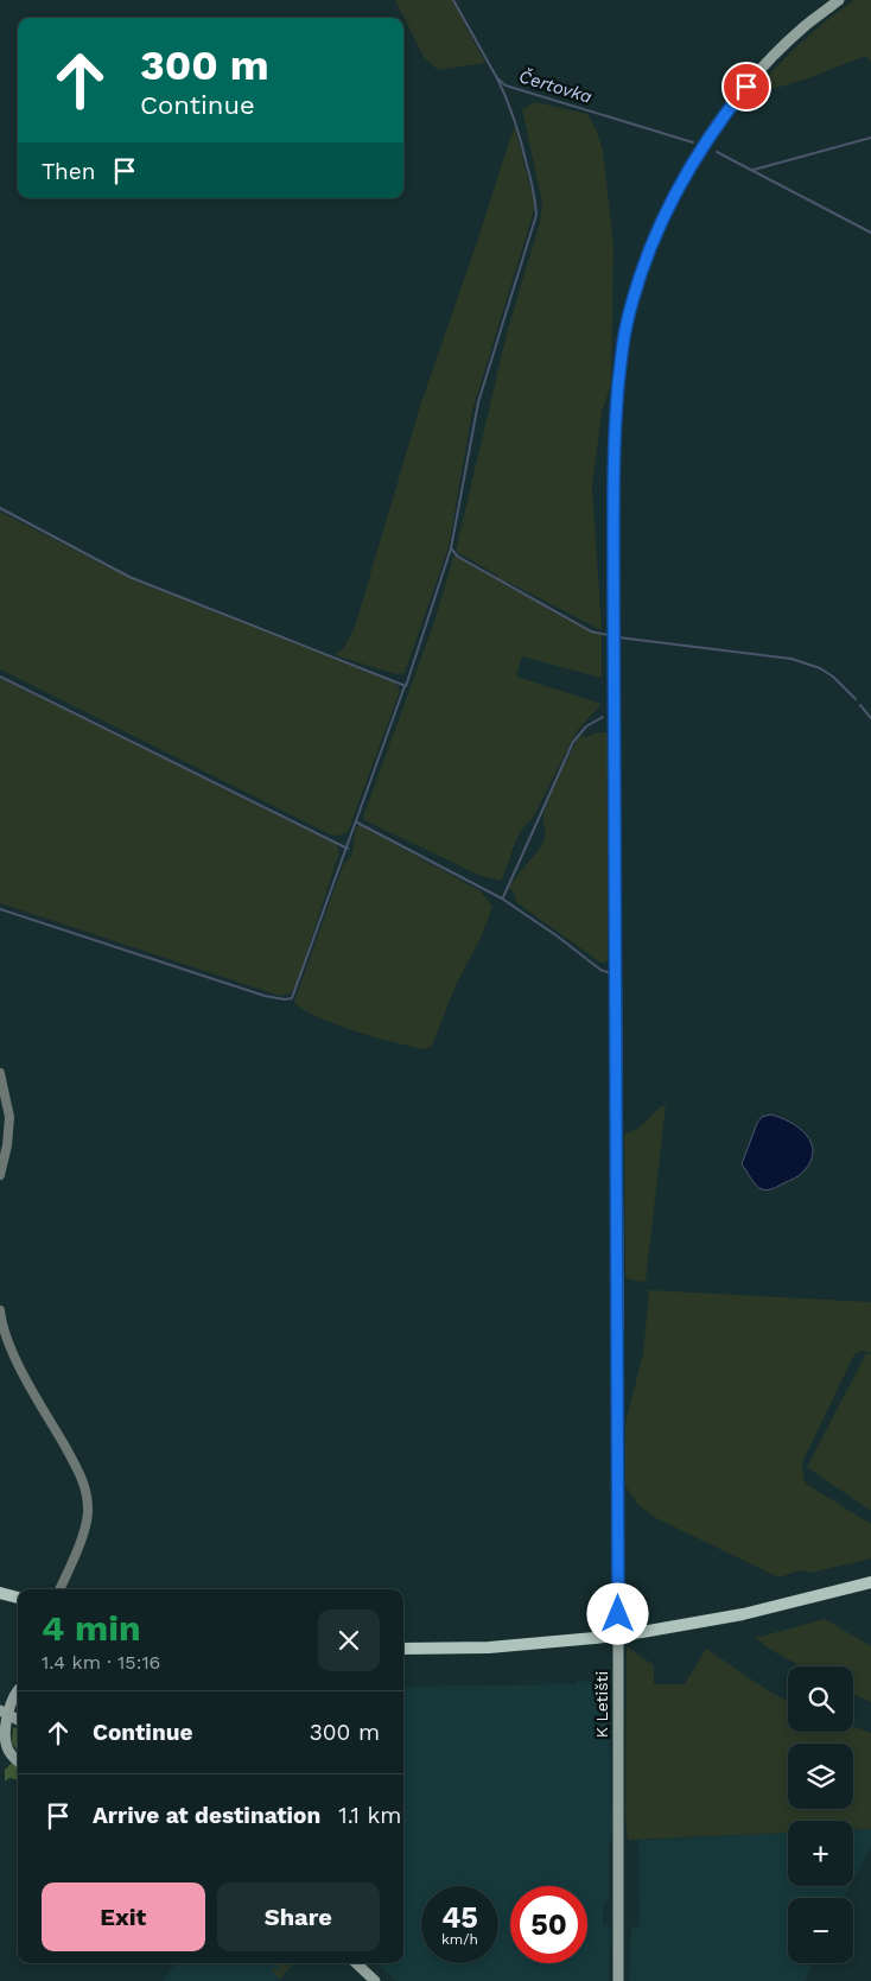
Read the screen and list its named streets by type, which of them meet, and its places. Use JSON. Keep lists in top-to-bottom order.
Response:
{
  "streets": {
    "main road": ["K Letišti"]
  },
  "water": ["Čertovka"],
  "page": {
    "turn": ["300 m", "Continue"],
    "then": "Then",
    "heading": ["4 min", "1.4 km · 15:16"],
    "map_buttons": ["+", "−"],
    "list": [
      {
        "name": "Continue",
        "value": "300 m"
      },
      {
        "name": "Arrive at destination",
        "value": "1.1 km"
      }
    ],
    "buttons": ["Exit", "Share"],
    "speed": "45 km/h",
    "limit": "50"
  }
}
